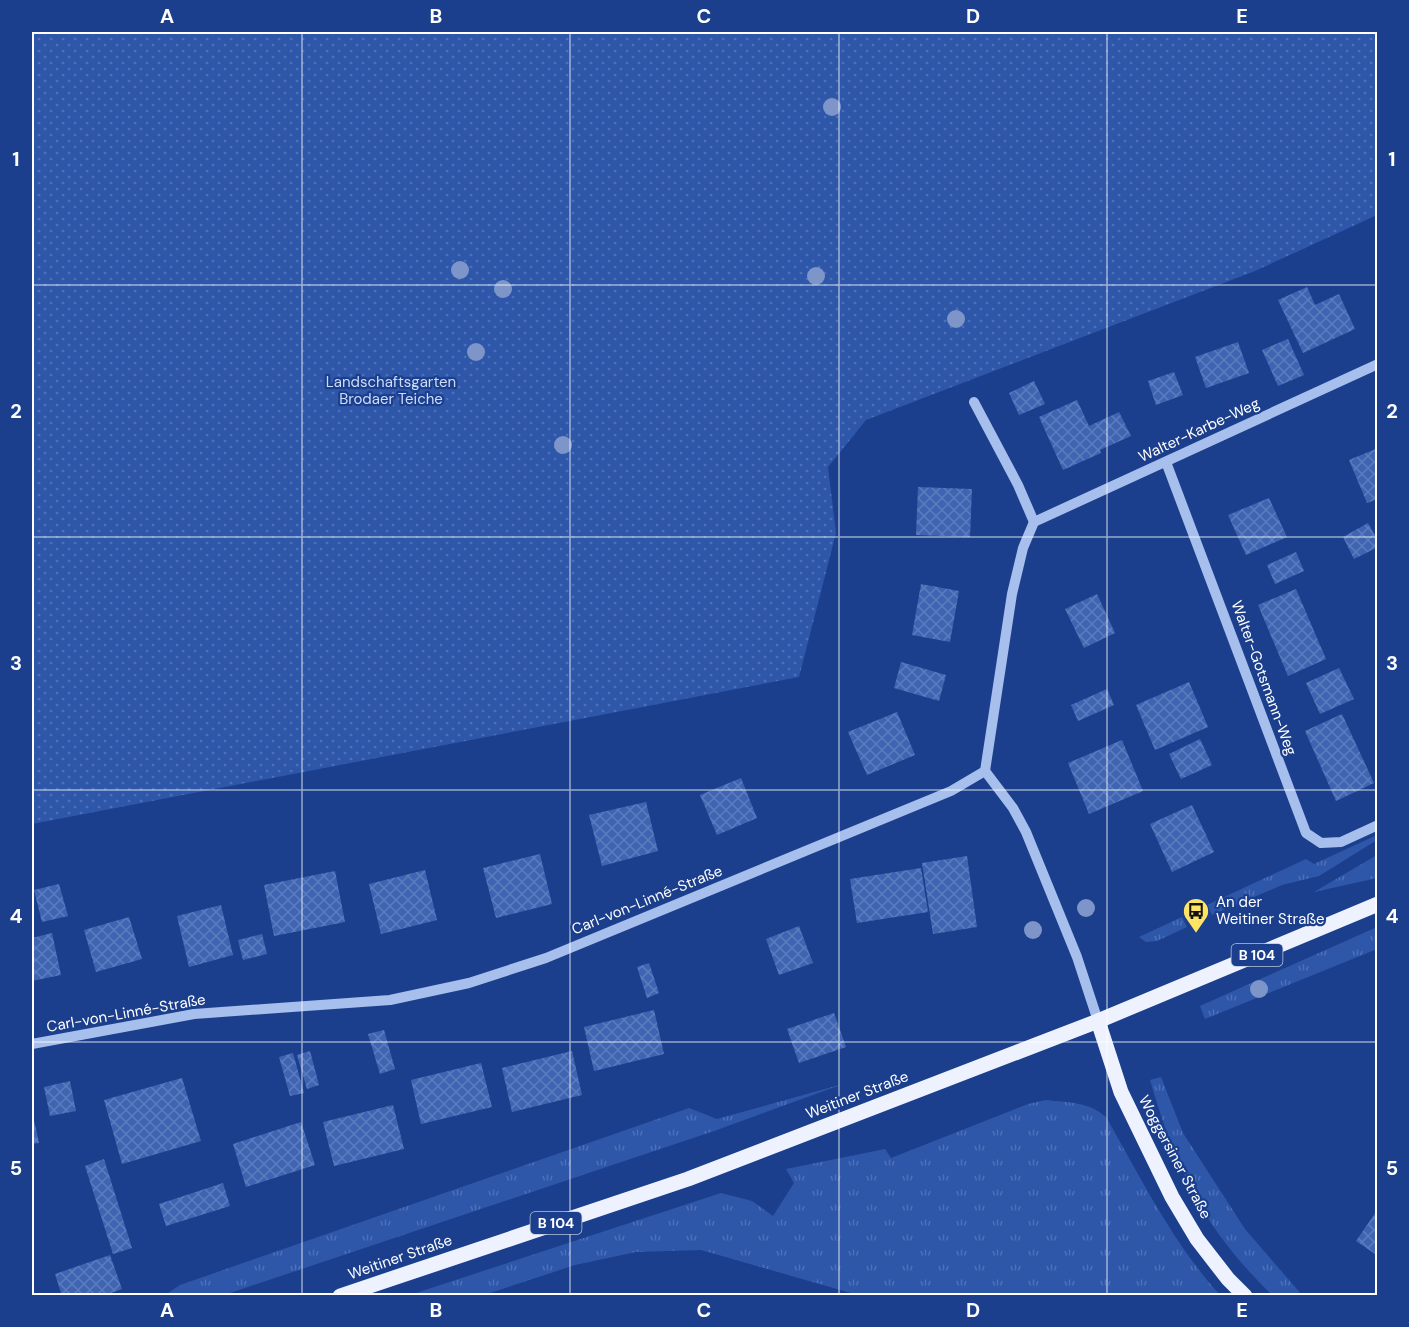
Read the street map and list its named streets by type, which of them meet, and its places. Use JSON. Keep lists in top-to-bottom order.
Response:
{
  "streets": {
    "main road": ["B 104", "Weitiner Straße", "Woggersiner Straße"],
    "street": ["Walter-Karbe-Weg", "Walter-Gotsmann-Weg", "Carl-von-Linné-Straße"]
  },
  "crossings": [
    ["Walter-Karbe-Weg", "Walter-Gotsmann-Weg"],
    ["Weitiner Straße", "Woggersiner Straße"]
  ],
  "parks": ["Landschaftsgarten Brodaer Teiche"],
  "places": {
    "bus stop": ["An der Weitiner Straße"]
  },
  "grid": {
    "columns": [
      "A",
      "B",
      "C",
      "D",
      "E"
    ],
    "rows": [
      "1",
      "2",
      "3",
      "4",
      "5"
    ]
  }
}
